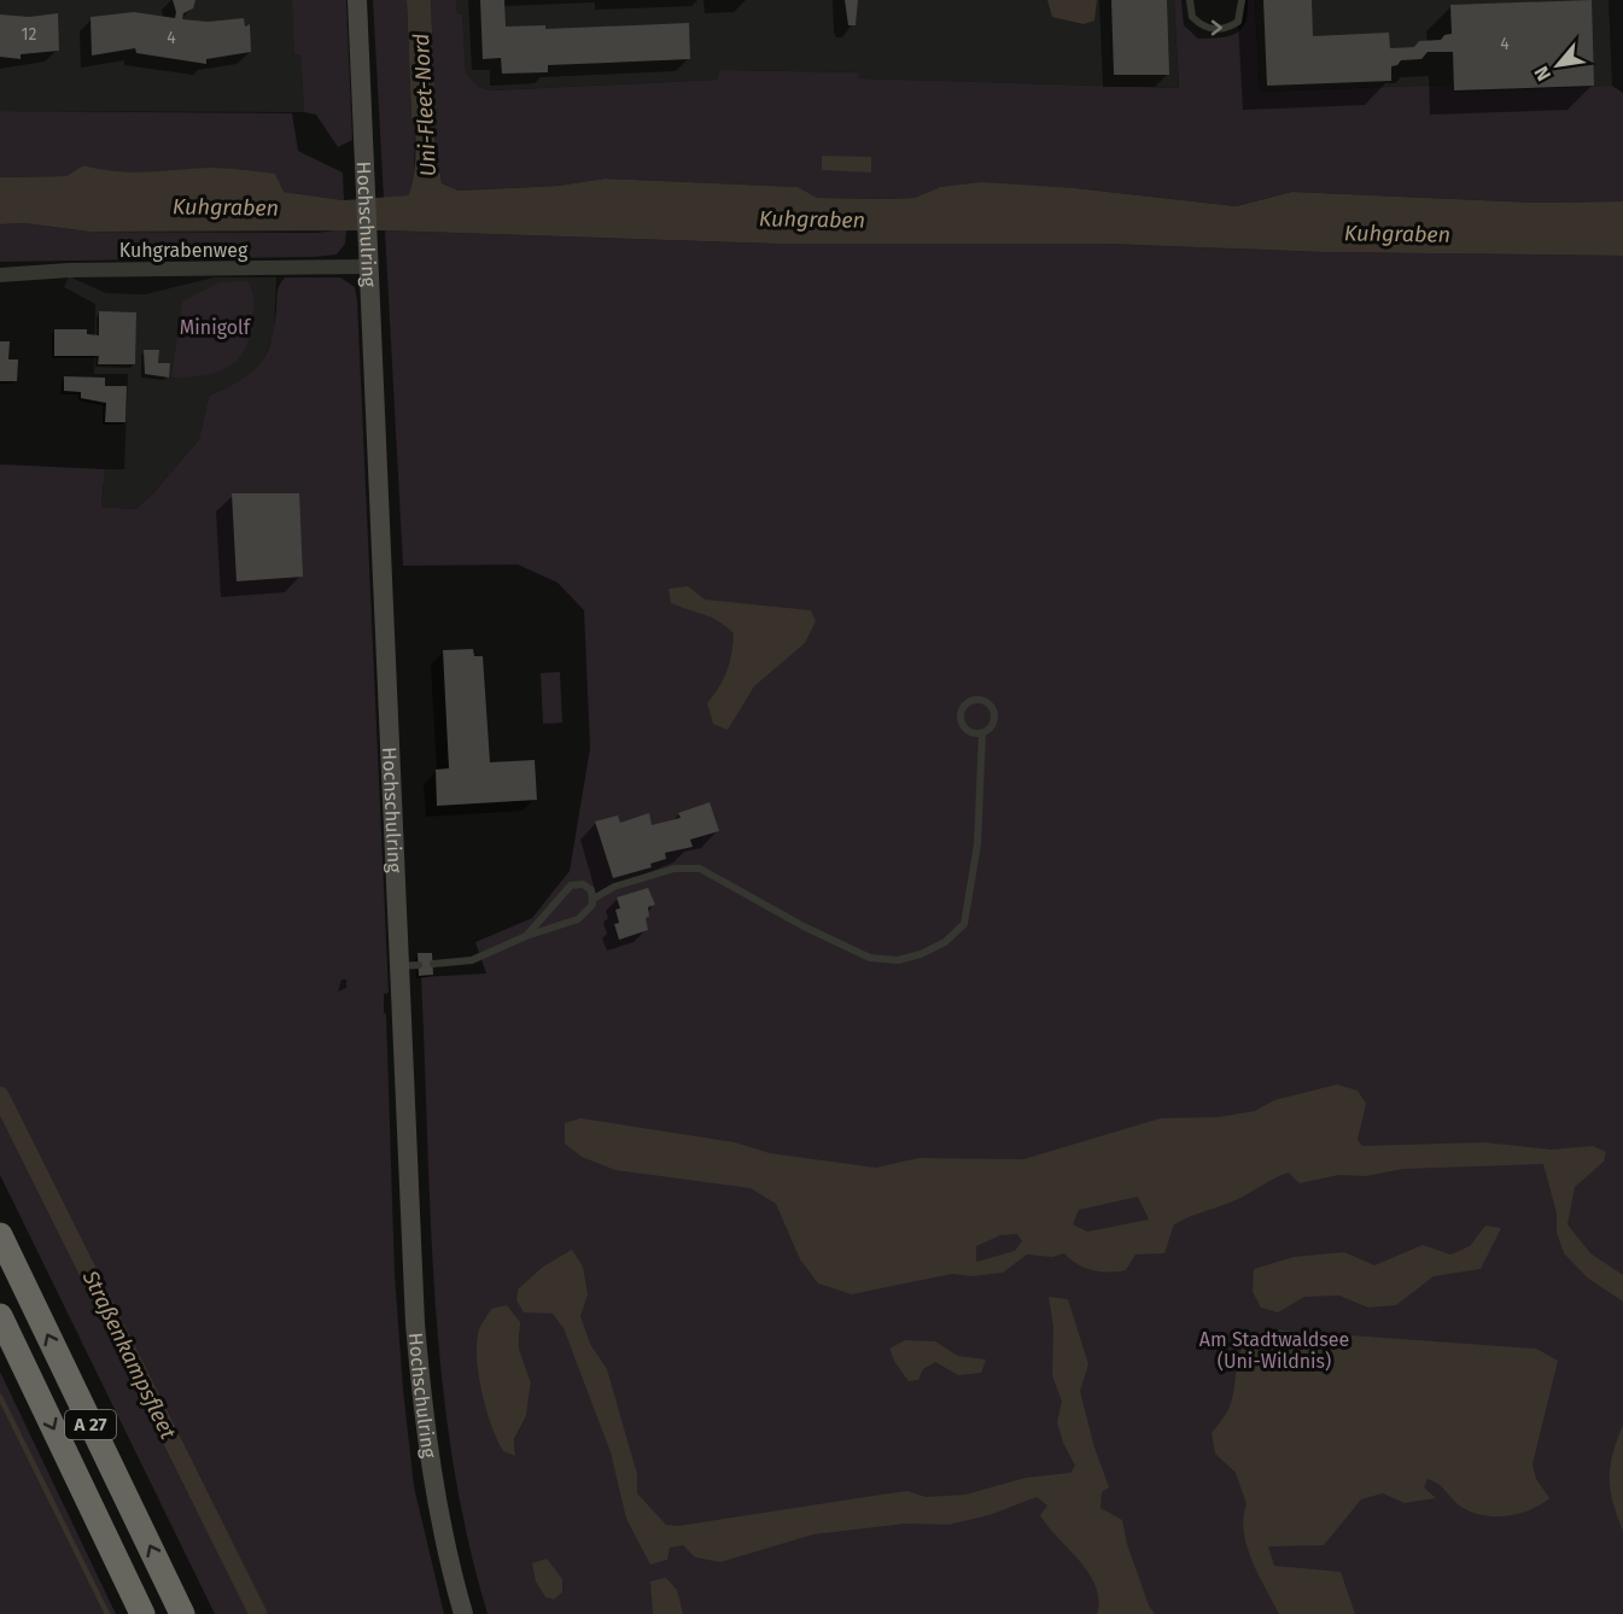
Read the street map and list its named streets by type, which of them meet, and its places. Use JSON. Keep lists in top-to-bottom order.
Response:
{
  "streets": {
    "highway": ["A 27"],
    "street": ["Hochschulring", "Kuhgrabenweg"]
  },
  "crossings": [
    ["Hochschulring", "Kuhgrabenweg"]
  ],
  "water": ["Uni-Fleet-Nord", "Kuhgraben", "Straßenkampsfleet"],
  "parks": ["Minigolf", "Am Stadtwaldsee (Uni-Wildnis)"],
  "house_numbers": ["12", "4", "4"],
  "north": "bottom left"
}
